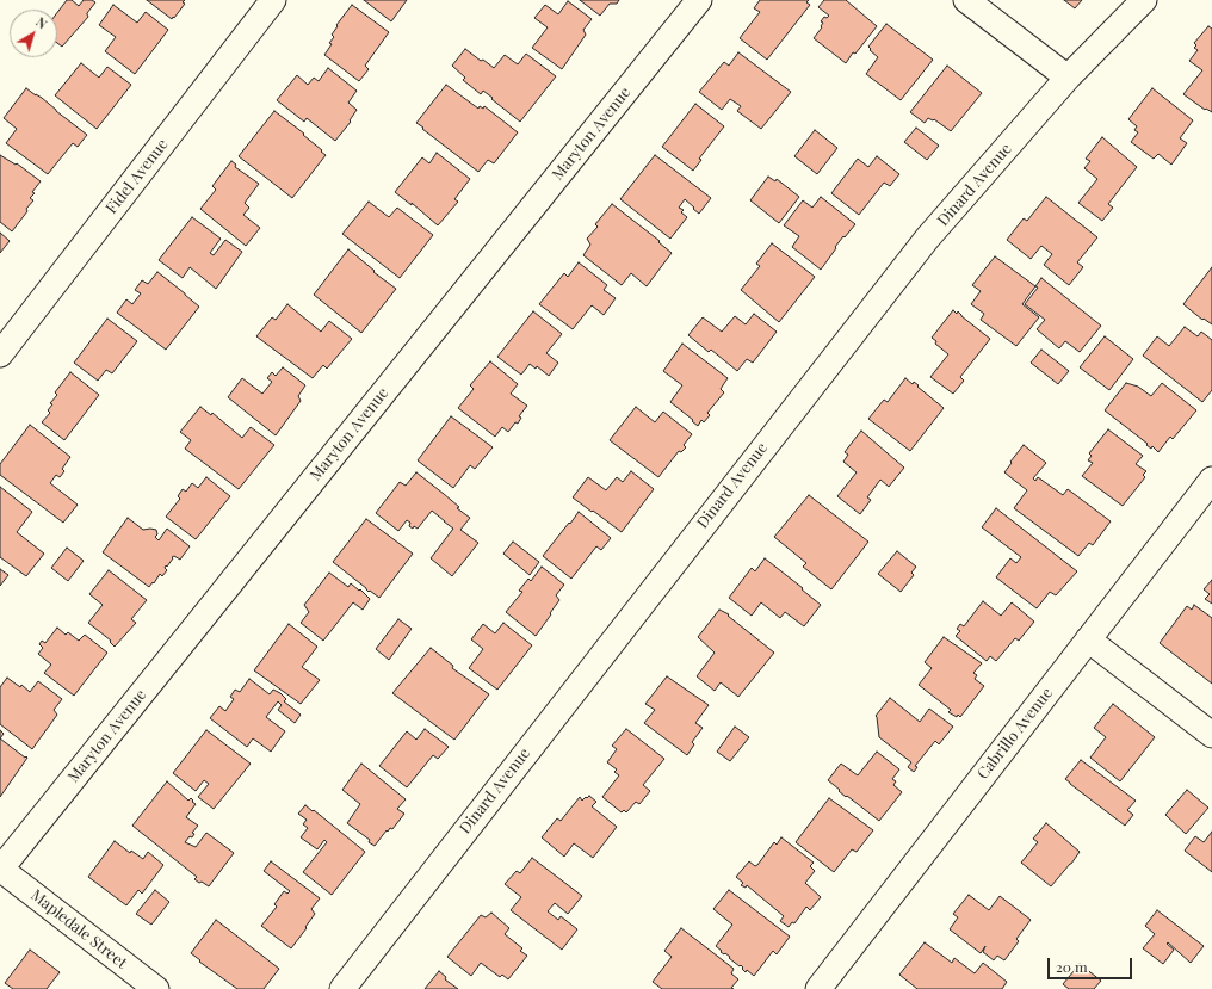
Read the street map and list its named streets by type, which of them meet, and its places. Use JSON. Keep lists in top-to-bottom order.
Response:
{
  "streets": {
    "street": [
      "Maryton Avenue",
      "Fidel Avenue",
      "Dinard Avenue",
      "Cabrillo Avenue",
      "Mapledale Street"
    ]
  },
  "crossings": [
    ["Maryton Avenue", "Mapledale Street"]
  ],
  "scale_bar": "20 m",
  "north": "top right"
}
